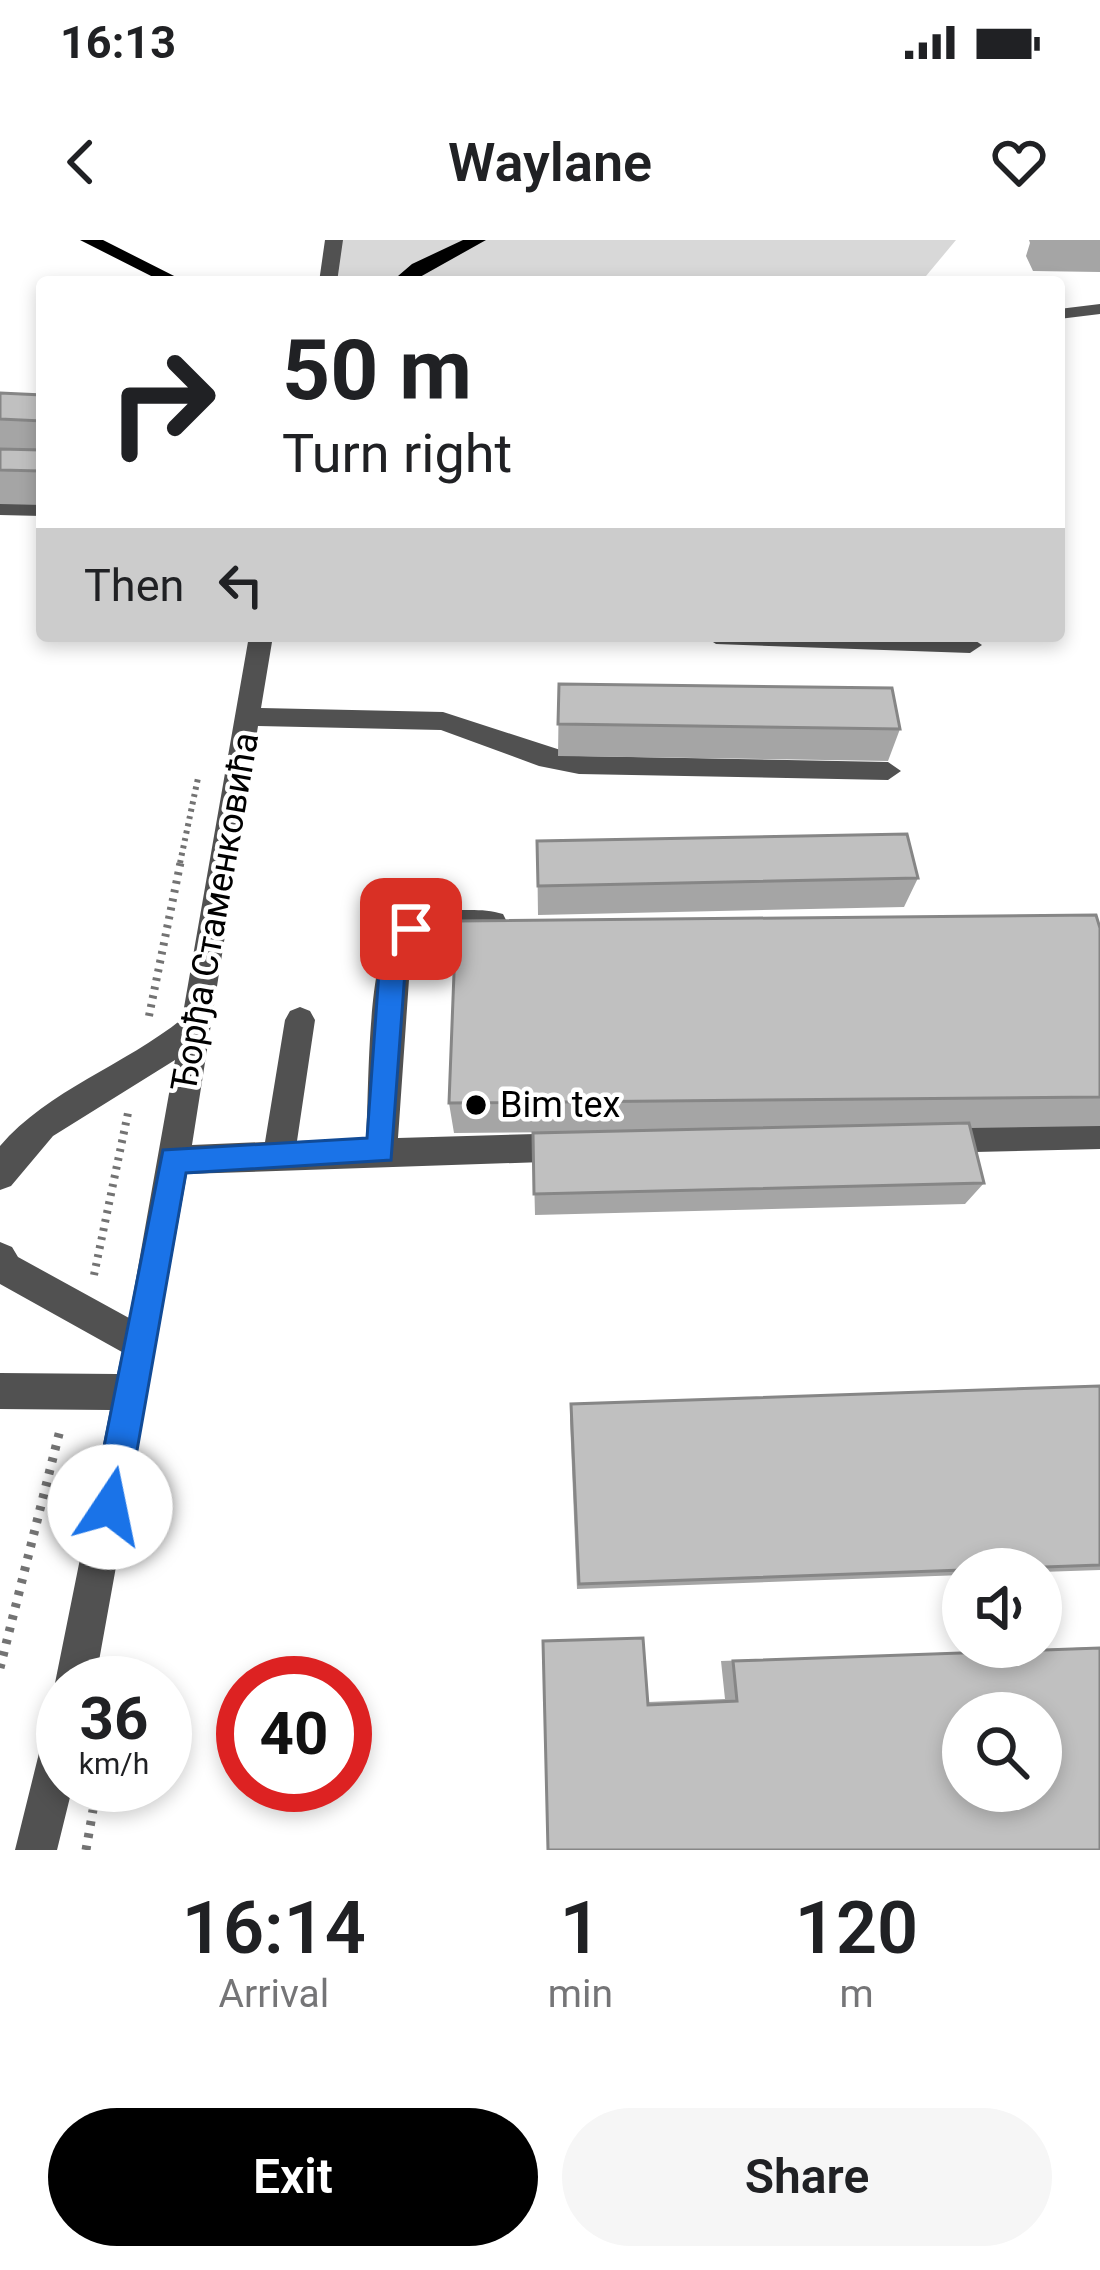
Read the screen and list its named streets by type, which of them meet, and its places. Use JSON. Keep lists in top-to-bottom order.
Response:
{
  "streets": {
    "street": ["Ђорђа Стаменковића"]
  },
  "places": ["Bim tex"],
  "page": {
    "status": "16:13",
    "header": "Waylane",
    "turn": ["50 m", "Turn right"],
    "then": "Then",
    "speed": "36 km/h",
    "limit": "40",
    "eta": [
      "16:14",
      "Arrival",
      "1",
      "min",
      "120",
      "m"
    ],
    "buttons": ["Exit", "Share"]
  }
}
